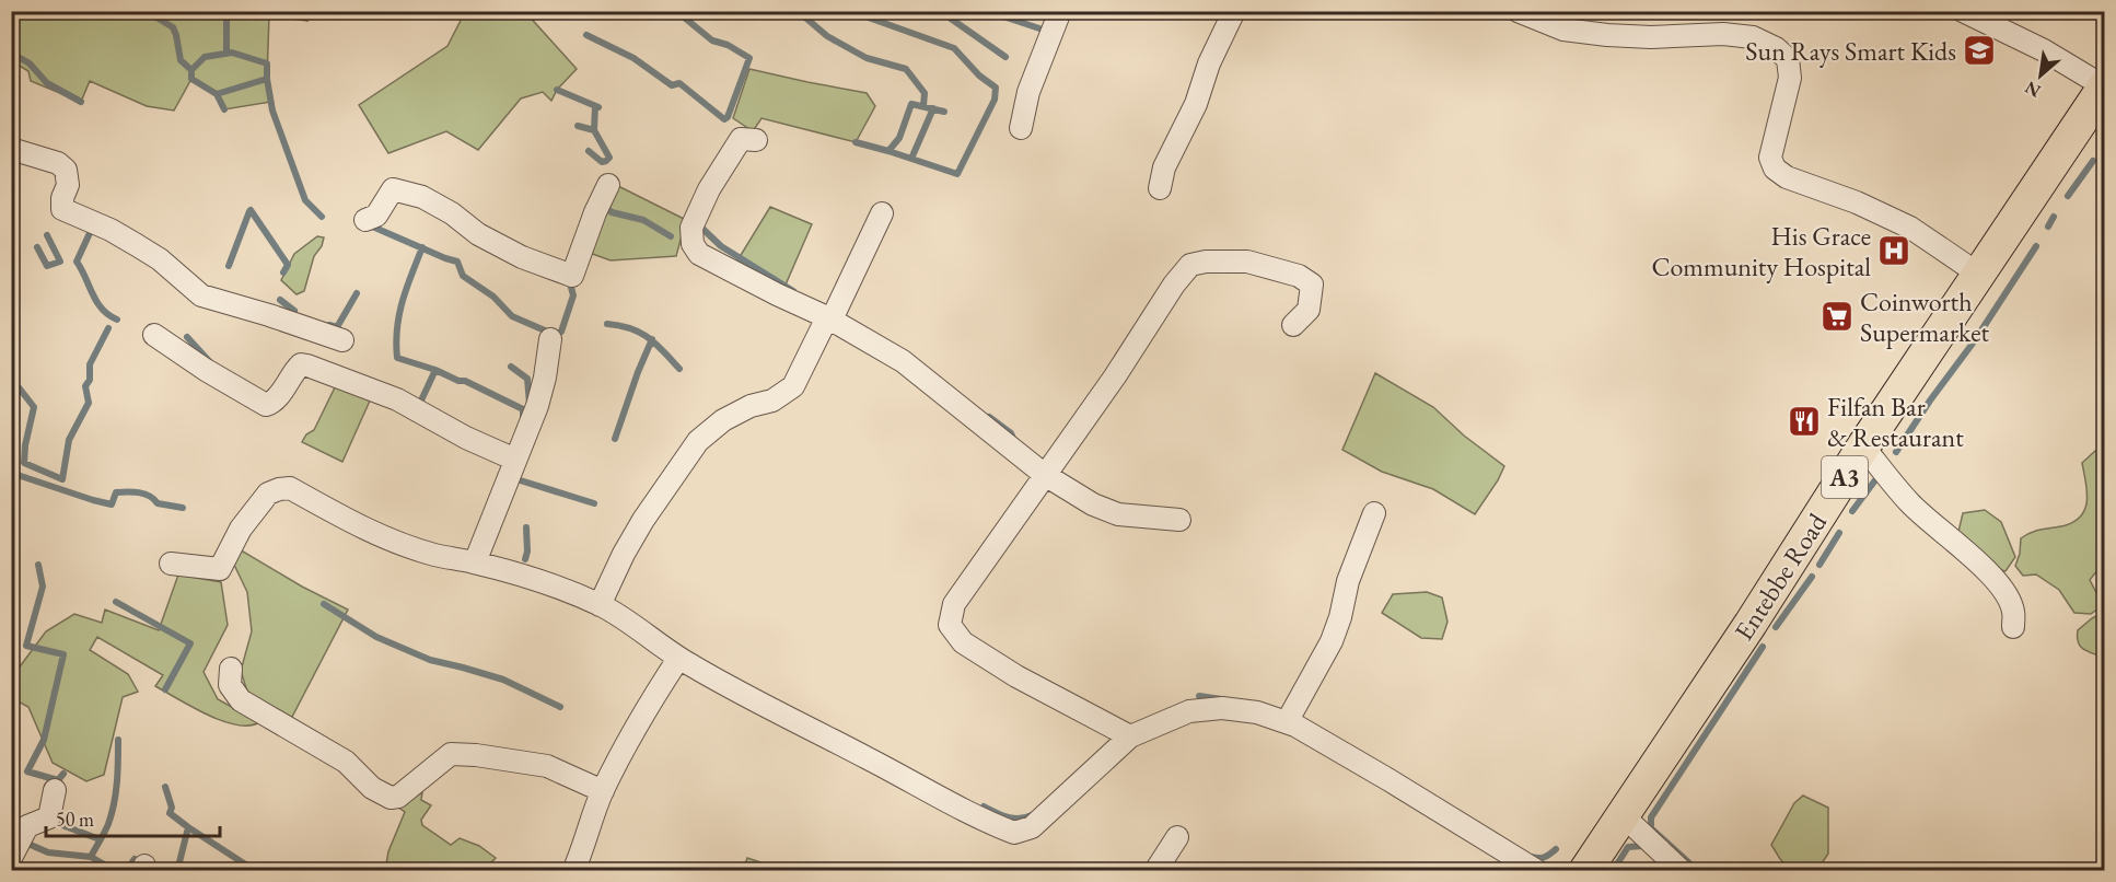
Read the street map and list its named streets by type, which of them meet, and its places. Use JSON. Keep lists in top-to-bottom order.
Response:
{
  "streets": {
    "main road": ["A3", "Entebbe Road"]
  },
  "places": {
    "school or university": ["Sun Rays Smart Kids"],
    "hospital": ["His Grace Community Hospital"],
    "supermarket": ["Coinworth Supermarket"],
    "restaurant": ["Filfan Bar & Restaurant"]
  },
  "scale_bar": "50 m",
  "north": "bottom left"
}
